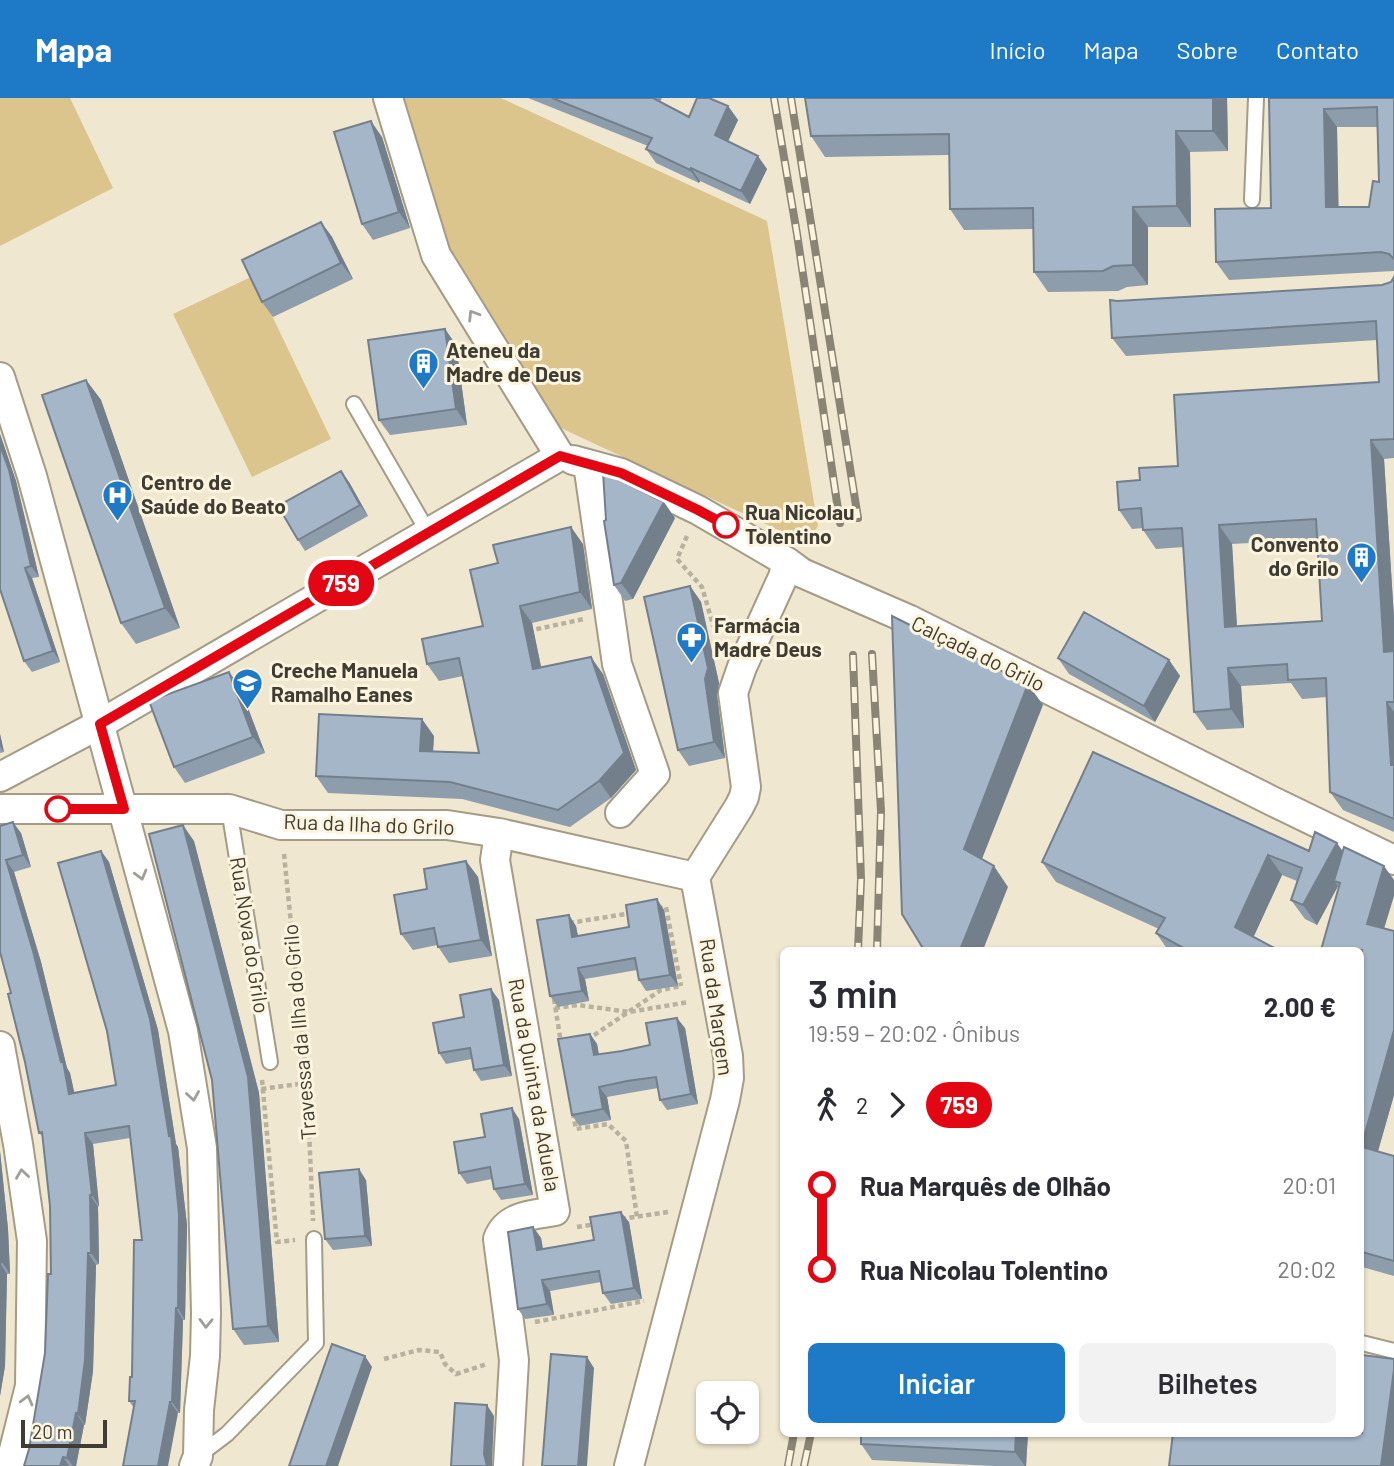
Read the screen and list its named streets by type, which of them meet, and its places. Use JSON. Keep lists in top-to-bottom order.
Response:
{
  "streets": {
    "street": [
      "Calçada do Grilo",
      "Rua da Ilha do Grilo",
      "Rua da Margem",
      "Rua da Quinta da Aduela"
    ],
    "lane": ["Rua Nova do Grilo"],
    "path": ["Travessa da Ilha do Grilo"]
  },
  "crossings": [
    ["Rua da Ilha do Grilo", "Rua Nova do Grilo"],
    ["Rua da Ilha do Grilo", "Rua da Margem"],
    ["Rua da Ilha do Grilo", "Travessa da Ilha do Grilo"],
    ["Rua da Ilha do Grilo", "Rua da Quinta da Aduela"]
  ],
  "places": {
    "building": ["Ateneu da Madre de Deus", "Convento do Grilo"],
    "hospital": ["Centro de Saúde do Beato"],
    "other": ["Rua Nicolau Tolentino"],
    "pharmacy": ["Farmácia Madre Deus"],
    "school or university": ["Creche Manuela Ramalho Eanes"]
  },
  "lines": ["bus line 759"],
  "scale_bar": "20 m",
  "page": {
    "header": "Mapa",
    "nav": [
      "Início",
      "Mapa",
      "Sobre",
      "Contato"
    ],
    "on_map": "759",
    "heading": ["3 min", "19:59 – 20:02 · Ônibus", "2.00 €"],
    "legs": ["2", "759"],
    "list": [
      {
        "name": "Rua Marquês de Olhão",
        "value": "20:01"
      },
      {
        "name": "Rua Nicolau Tolentino",
        "value": "20:02"
      }
    ],
    "buttons": ["Iniciar", "Bilhetes"],
    "scale": "20 m"
  }
}
